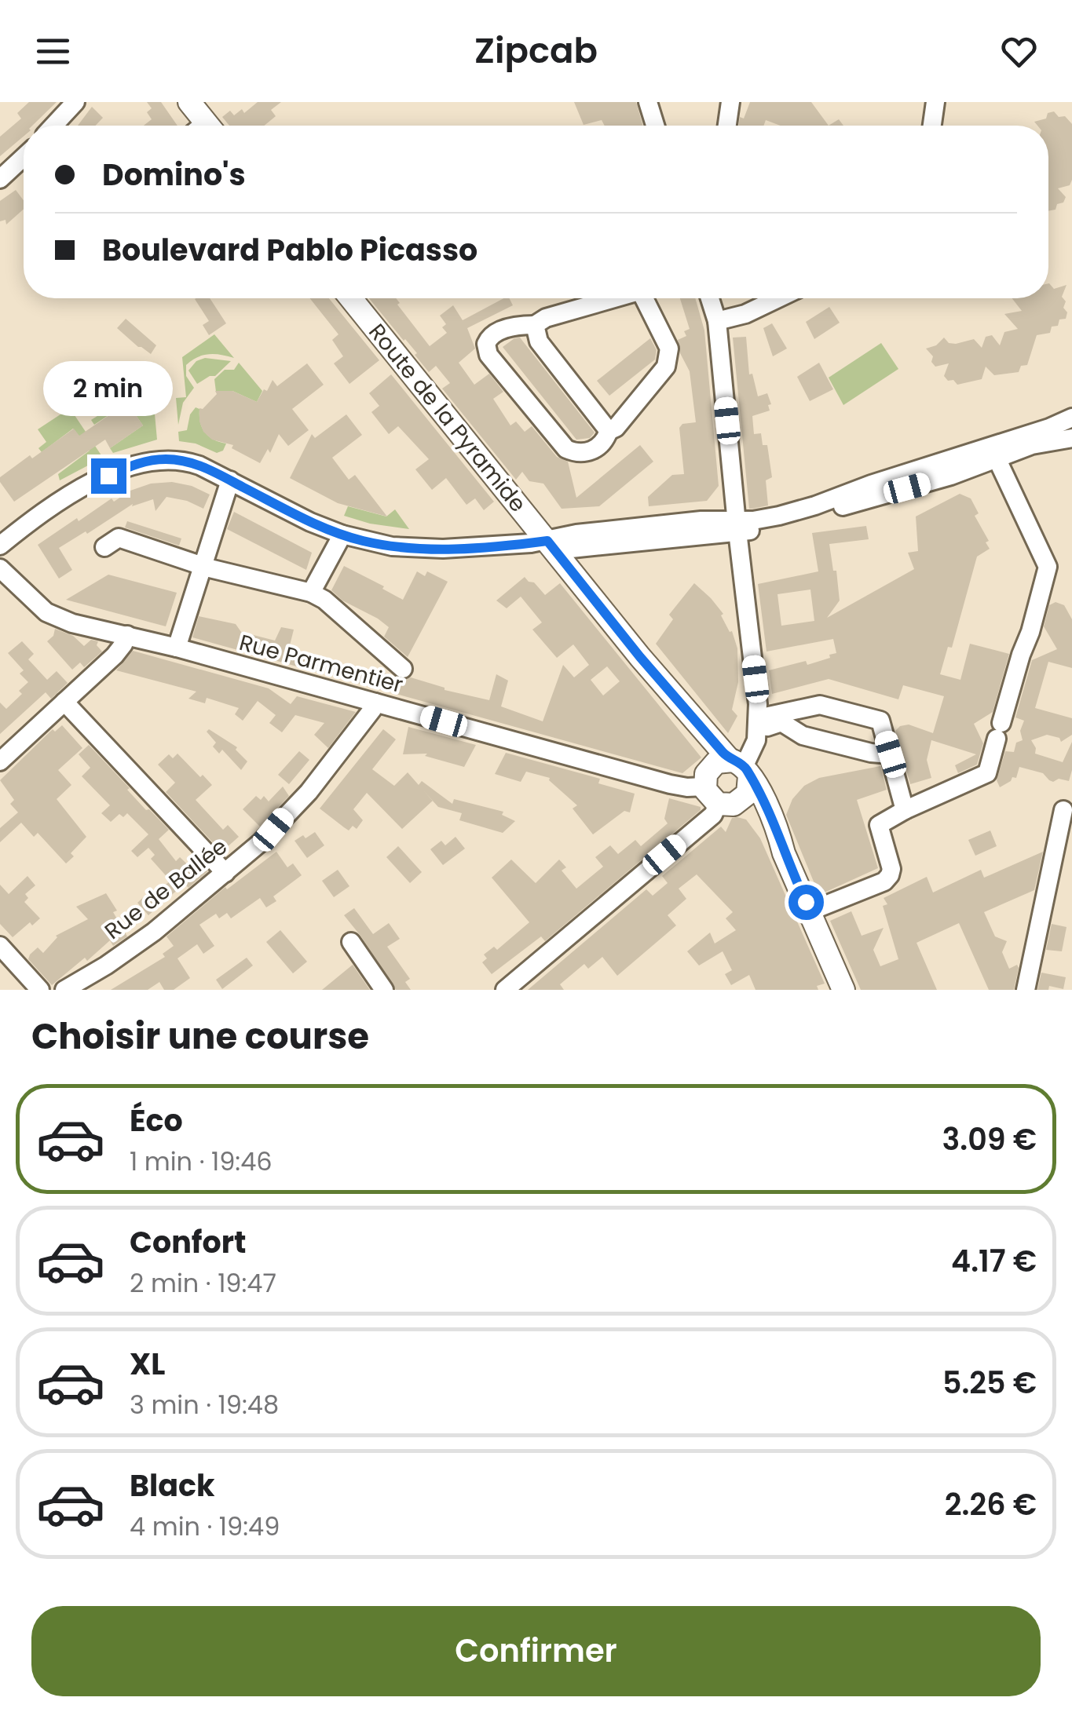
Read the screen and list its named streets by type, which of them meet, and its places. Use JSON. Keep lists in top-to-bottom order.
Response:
{
  "streets": {
    "main road": ["Route de la Pyramide"],
    "street": ["Rue Parmentier", "Rue de Ballée"]
  },
  "crossings": [
    ["Route de la Pyramide", "Rue Parmentier"],
    ["Rue Parmentier", "Rue de Ballée"]
  ],
  "page": {
    "header": "Zipcab",
    "banner": ["Domino's", "Boulevard Pablo Picasso"],
    "bubble": "2 min",
    "heading": "Choisir une course",
    "list": [
      {
        "name": "Éco",
        "note": "1 min · 19:46",
        "value": "3.09 €"
      },
      {
        "name": "Confort",
        "note": "2 min · 19:47",
        "value": "4.17 €"
      },
      {
        "name": "XL",
        "note": "3 min · 19:48",
        "value": "5.25 €"
      },
      {
        "name": "Black",
        "note": "4 min · 19:49",
        "value": "2.26 €"
      }
    ],
    "buttons": "Confirmer"
  }
}
